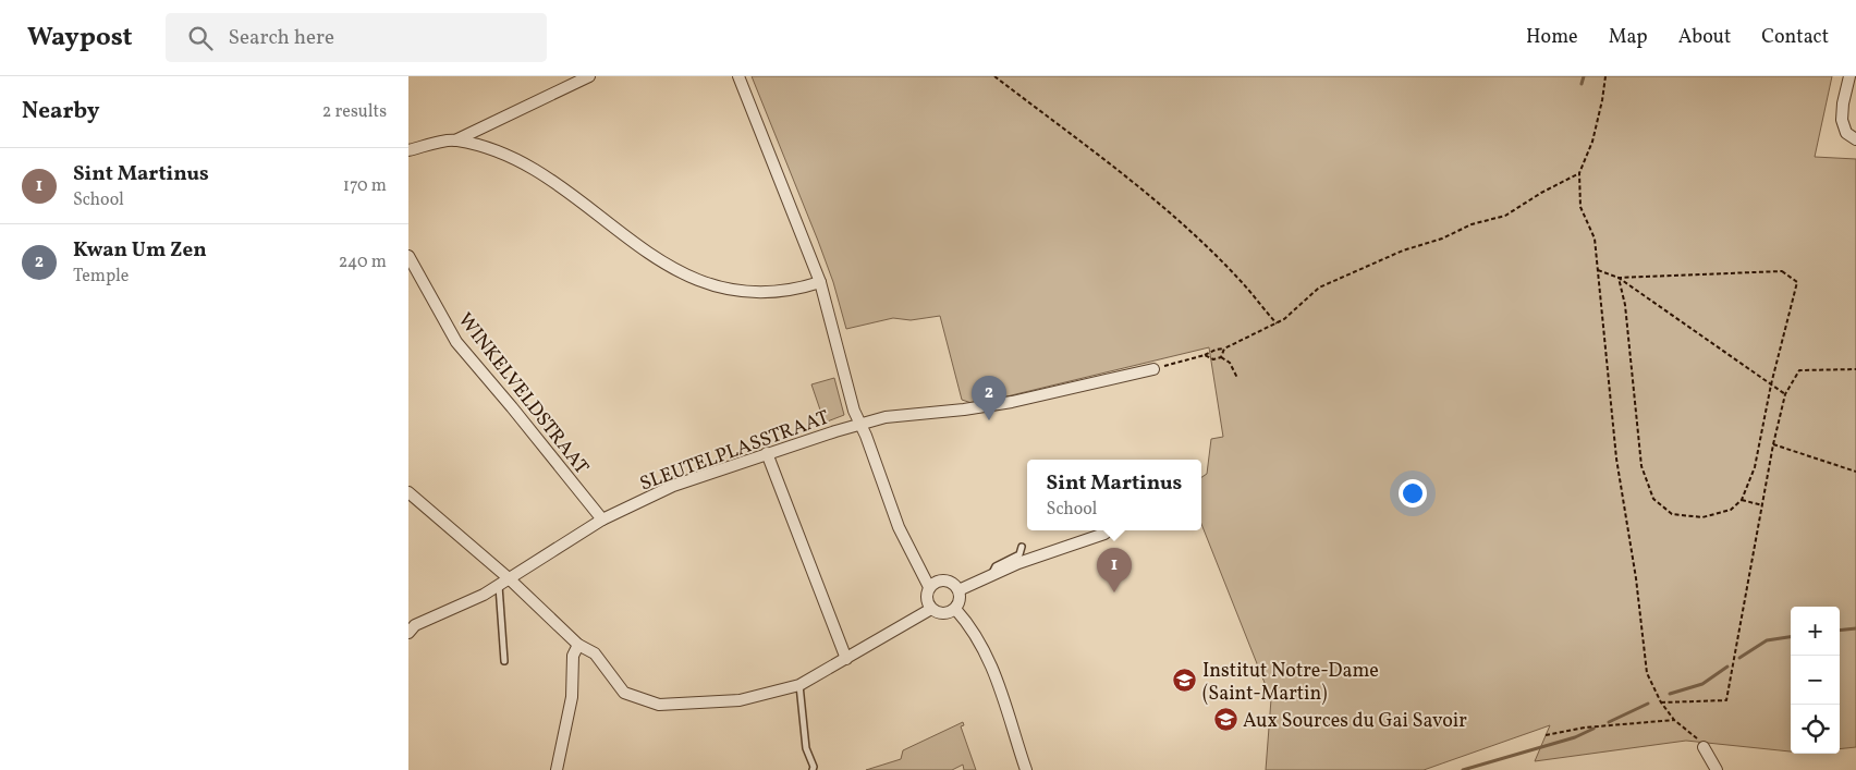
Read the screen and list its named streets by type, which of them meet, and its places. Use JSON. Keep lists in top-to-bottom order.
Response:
{
  "streets": {
    "street": ["WINKELVELDSTRAAT", "SLEUTELPLASSTRAAT"]
  },
  "crossings": [
    ["WINKELVELDSTRAAT", "SLEUTELPLASSTRAAT"]
  ],
  "places": {
    "school or university": ["Institut Notre-Dame (Saint-Martin)", "Aux Sources du Gai Savoir"]
  },
  "page": {
    "header": "Waypost",
    "search": "Search here",
    "nav": [
      "Home",
      "Map",
      "About",
      "Contact"
    ],
    "heading": ["Nearby", "2 results"],
    "list": [
      {
        "mark": "1",
        "name": "Sint Martinus",
        "note": "School",
        "value": "170 m"
      },
      {
        "mark": "2",
        "name": "Kwan Um Zen",
        "note": "Temple",
        "value": "240 m"
      }
    ],
    "pins": ["2", "1"],
    "popup": ["Sint Martinus", "School"],
    "map_buttons": ["+", "−"]
  }
}
